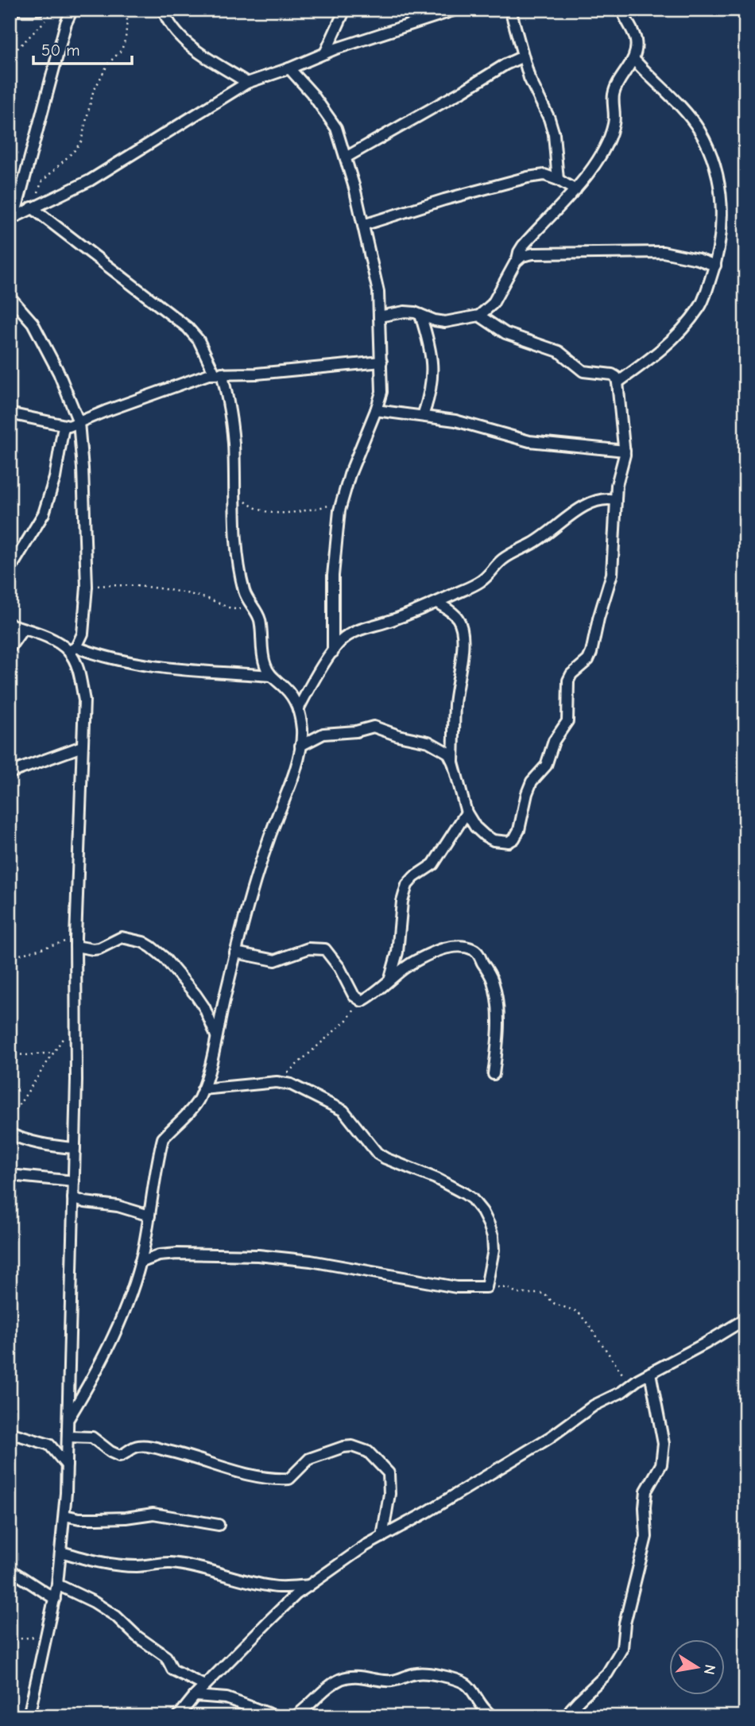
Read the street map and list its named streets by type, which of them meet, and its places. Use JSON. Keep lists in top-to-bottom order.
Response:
{
  "scale_bar": "50 m",
  "north": "right"
}
